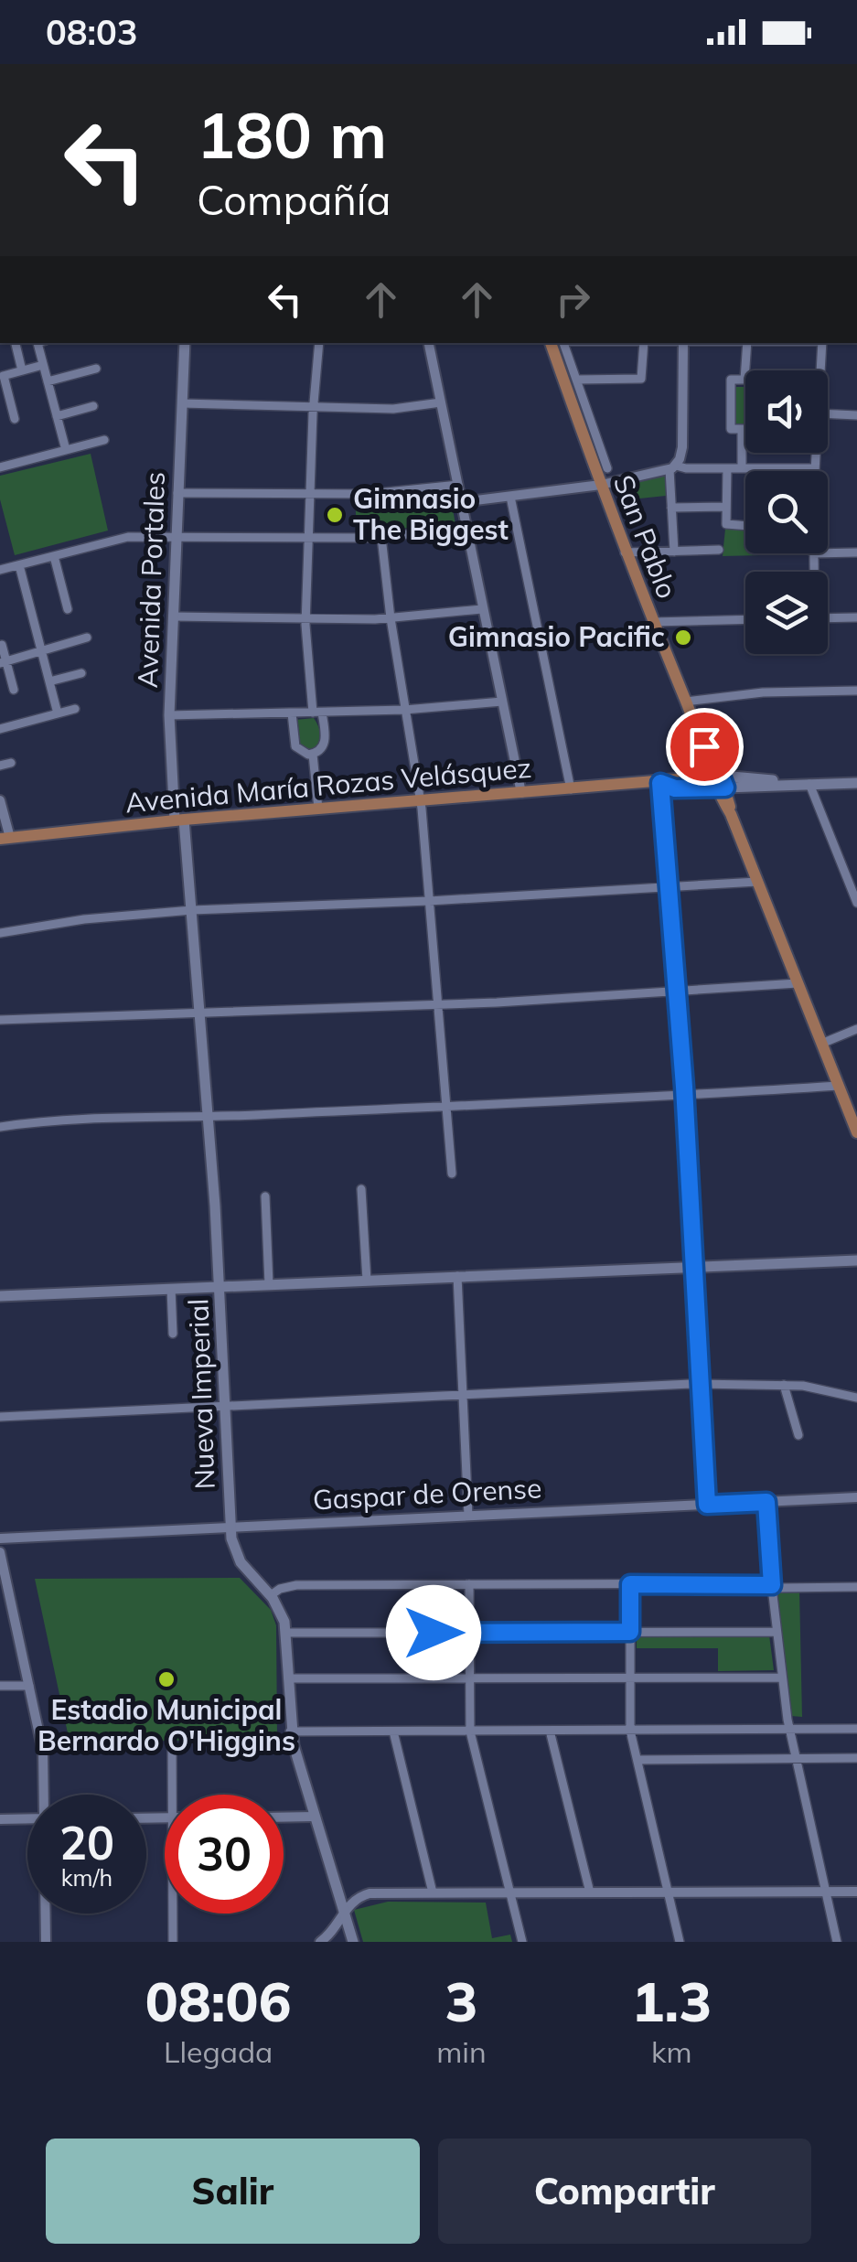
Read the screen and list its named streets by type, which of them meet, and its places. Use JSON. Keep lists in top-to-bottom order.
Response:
{
  "streets": {
    "main road": [
      "San Pablo",
      "Avenida Portales",
      "Avenida María Rozas Velásquez",
      "Nueva Imperial"
    ],
    "street": ["Gaspar de Orense"]
  },
  "crossings": [
    ["San Pablo", "Avenida María Rozas Velásquez"],
    ["Avenida Portales", "Avenida María Rozas Velásquez"],
    ["Avenida Portales", "Nueva Imperial"],
    ["Avenida María Rozas Velásquez", "Nueva Imperial"],
    ["Nueva Imperial", "Gaspar de Orense"]
  ],
  "places": ["Gimnasio The Biggest", "Gimnasio Pacific", "Estadio Municipal Bernardo O'Higgins"],
  "page": {
    "status": "08:03",
    "turn": ["180 m", "Compañía"],
    "speed": "20 km/h",
    "limit": "30",
    "eta": [
      "08:06",
      "Llegada",
      "3",
      "min",
      "1.3",
      "km"
    ],
    "buttons": ["Salir", "Compartir"]
  }
}
